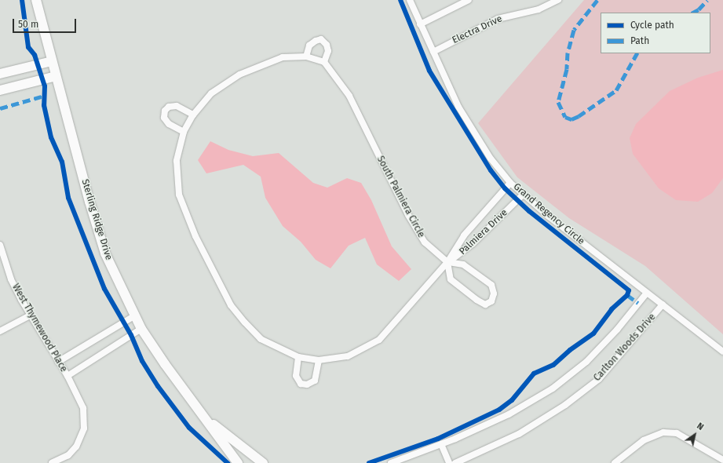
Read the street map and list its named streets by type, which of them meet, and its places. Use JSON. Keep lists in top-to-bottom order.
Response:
{
  "streets": {
    "street": [
      "Electra Drive",
      "South Palmiera Circle",
      "Grand Regency Circle",
      "Sterling Ridge Drive",
      "Palmiera Drive",
      "West Thymewood Place",
      "Carlton Woods Drive"
    ]
  },
  "crossings": [
    ["Electra Drive", "Grand Regency Circle"],
    ["South Palmiera Circle", "Palmiera Drive"],
    ["Grand Regency Circle", "Palmiera Drive"],
    ["Grand Regency Circle", "Carlton Woods Drive"]
  ],
  "legend": ["Cycle path", "Path"],
  "scale_bar": "50 m",
  "north": "top right"
}
